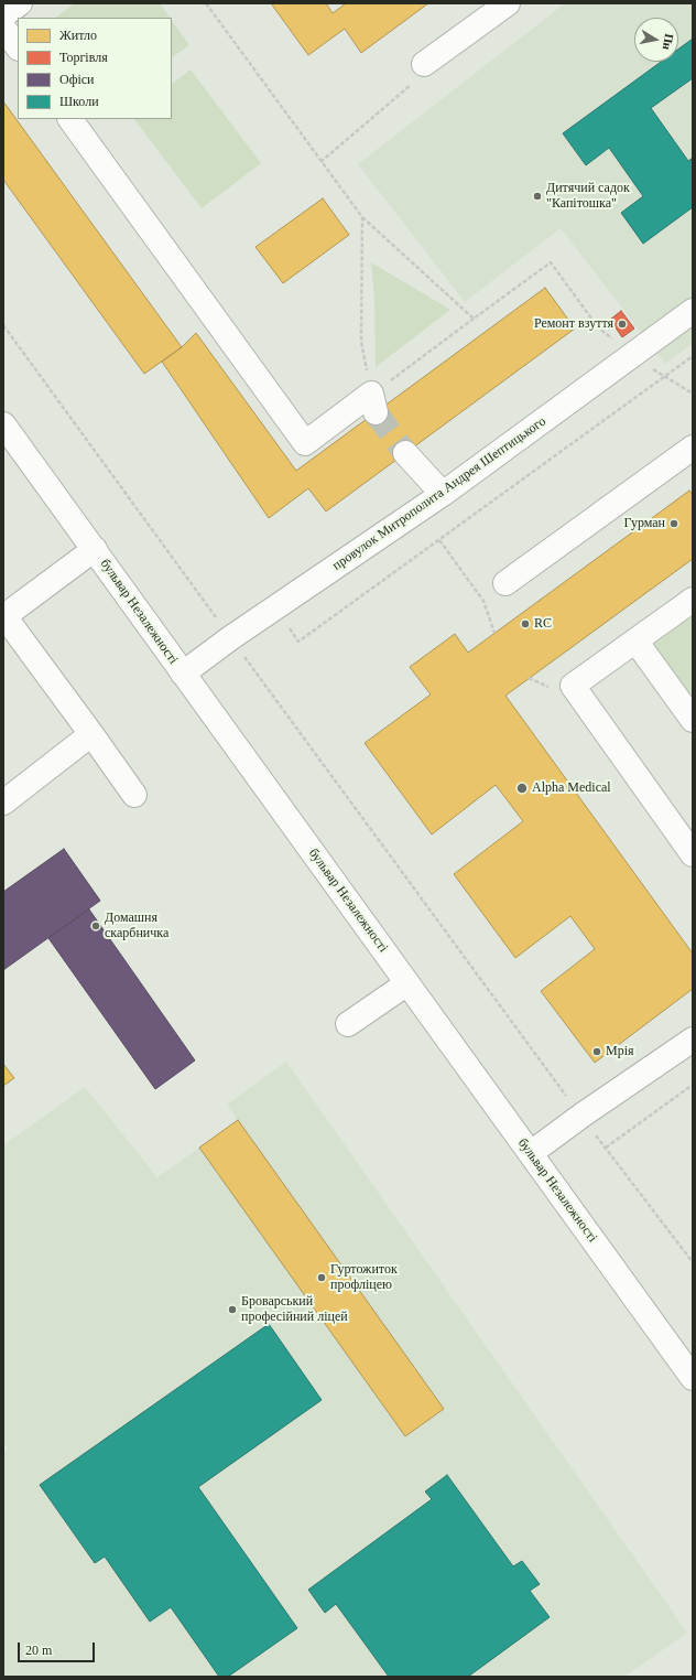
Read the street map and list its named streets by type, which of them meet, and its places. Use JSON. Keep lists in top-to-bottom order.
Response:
{
  "streets": {
    "main road": ["провулок Митрополита Андрея Шептицького", "бульвар Незалежності"]
  },
  "crossings": [
    ["провулок Митрополита Андрея Шептицького", "бульвар Незалежності"]
  ],
  "places": [
    "Дитячий садок \"Капітошка\"",
    "Ремонт взуття",
    "Гурман",
    "RC",
    "Alpha Medical",
    "Домашня скарбничка",
    "Мрія",
    "Гуртожиток профліцею",
    "Броварський професійний ліцей"
  ],
  "legend": [
    "Житло",
    "Торгівля",
    "Офіси",
    "Школи"
  ],
  "scale_bar": "20 m",
  "north": "right"
}
